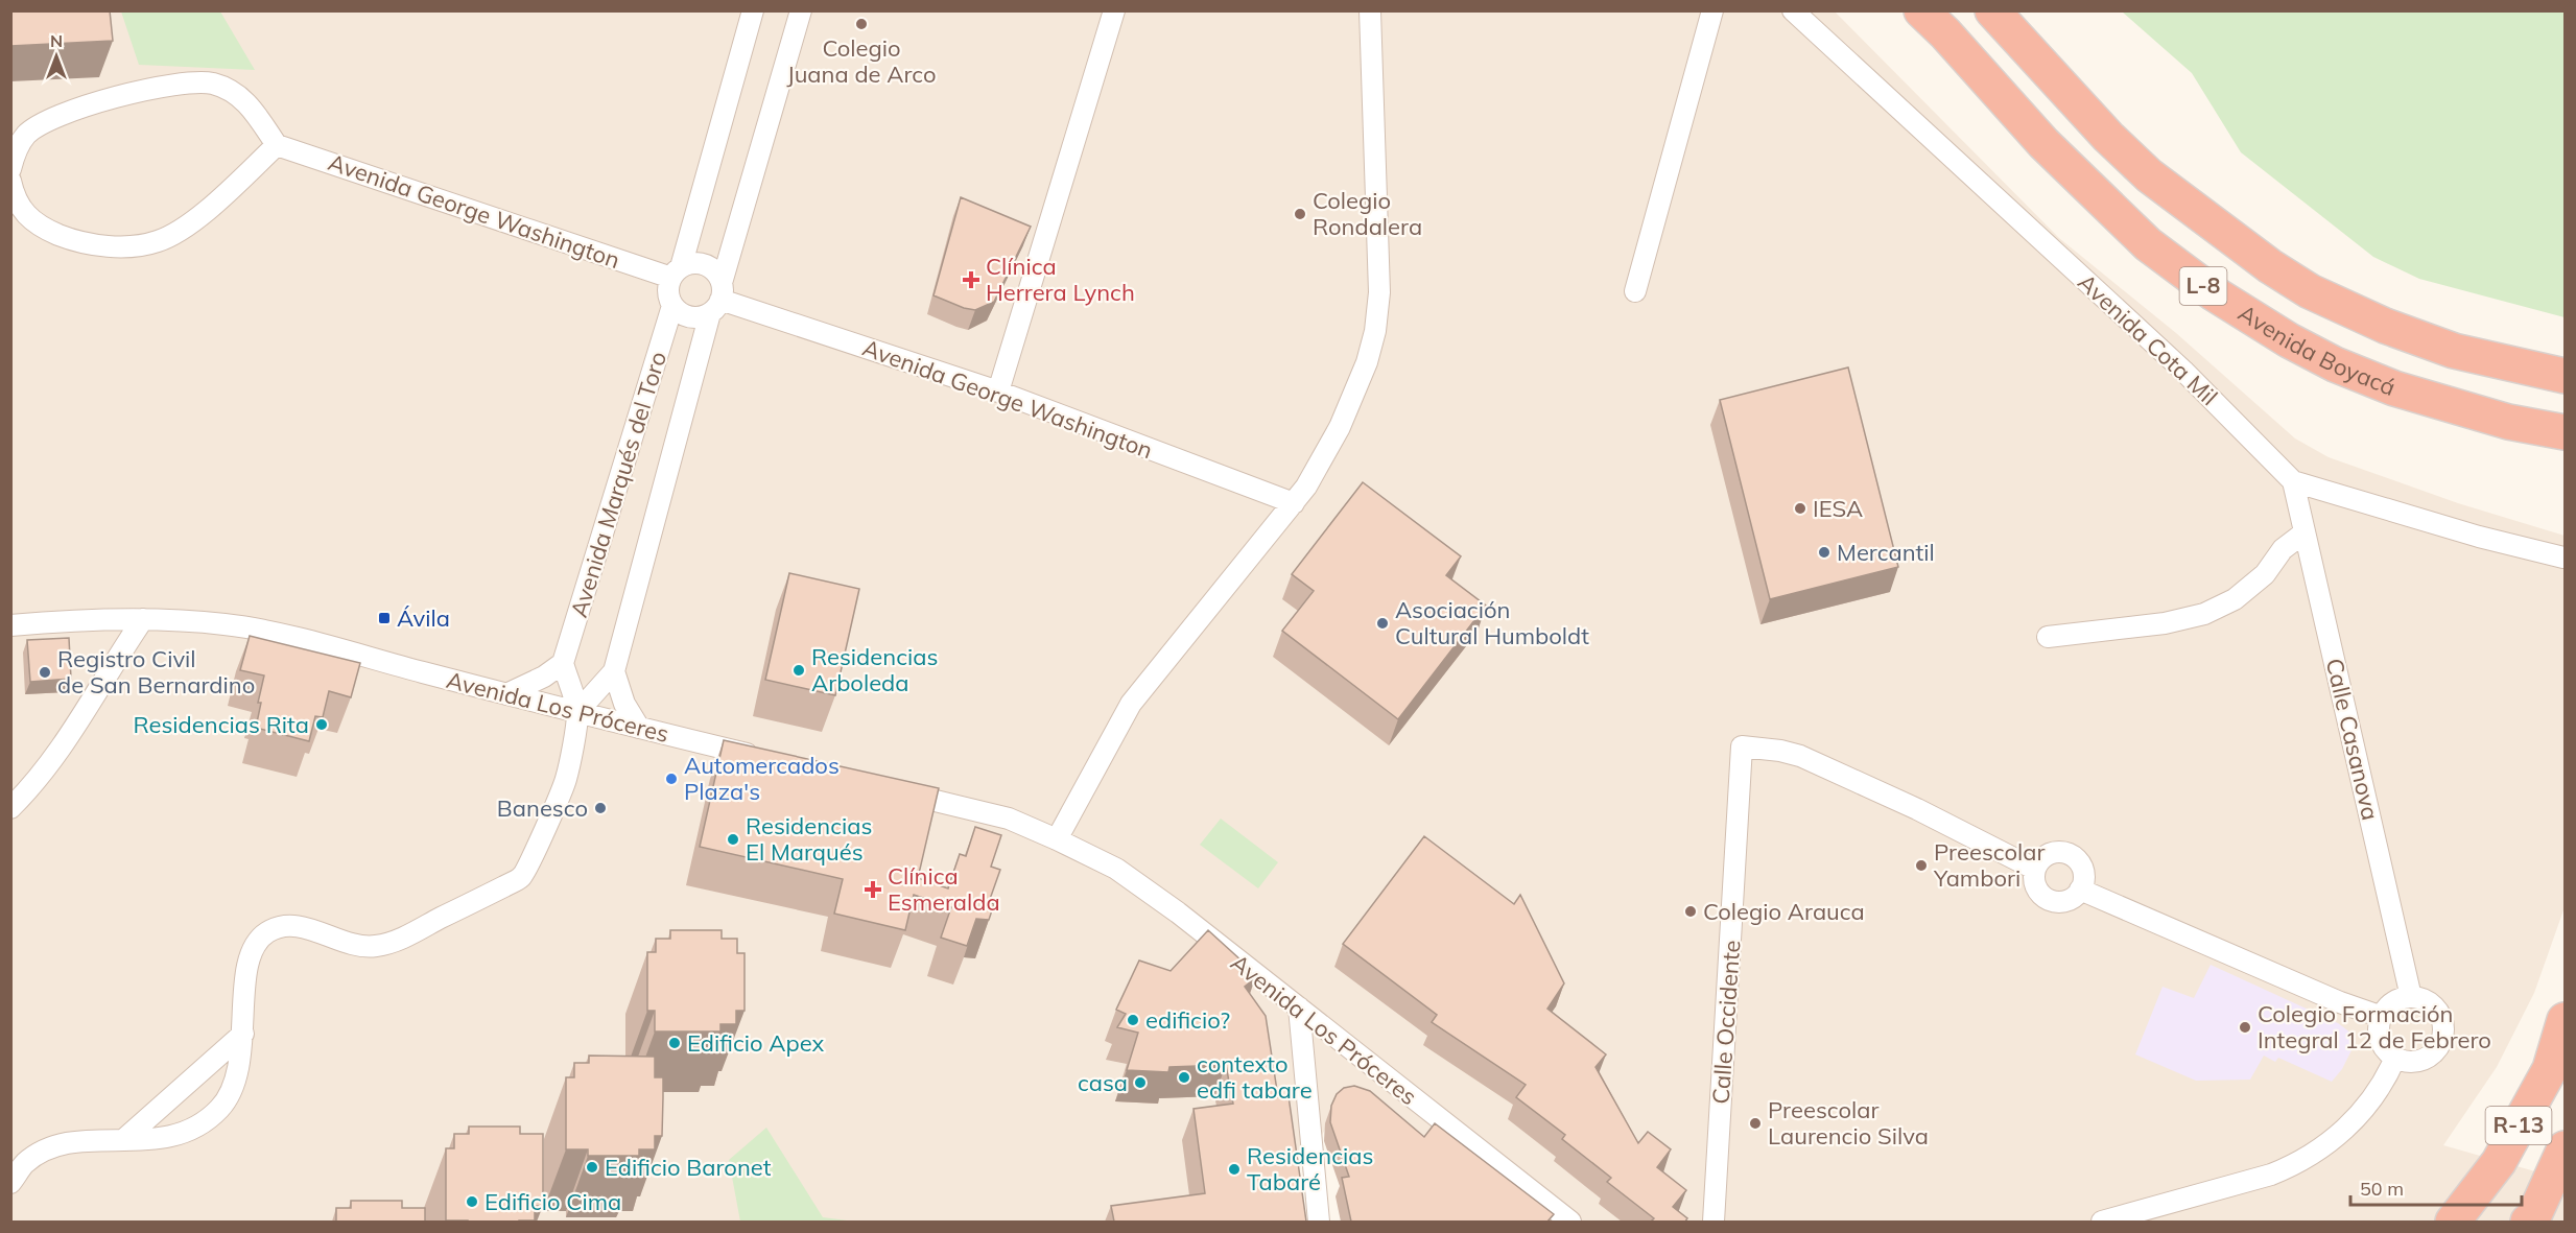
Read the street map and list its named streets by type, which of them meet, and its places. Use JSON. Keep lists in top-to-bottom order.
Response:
{
  "streets": {
    "highway": ["L-8", "Avenida Boyacá", "R-13"],
    "street": [
      "Avenida George Washington",
      "Avenida Cota Mil",
      "Avenida Marqués del Toro",
      "Avenida Los Próceres",
      "Calle Casanova",
      "Calle Occidente"
    ]
  },
  "crossings": [
    ["Avenida George Washington", "Avenida Marqués del Toro"],
    ["Avenida Cota Mil", "Calle Casanova"],
    ["Avenida Marqués del Toro", "Avenida Los Próceres"]
  ],
  "places": {
    "other": [
      "Colegio Juana de Arco",
      "Colegio Rondalera",
      "IESA",
      "Mercantil",
      "Asociación Cultural Humboldt",
      "Residencias Arboleda",
      "Registro Civil de San Bernardino",
      "Residencias Rita",
      "Automercados Plaza's",
      "Banesco",
      "Residencias El Marqués",
      "Preescolar Yambori",
      "Colegio Arauca",
      "edificio?",
      "Colegio Formación Integral 12 de Febrero",
      "Edificio Apex",
      "contexto edfi tabare",
      "casa",
      "Preescolar Laurencio Silva",
      "Edificio Baronet",
      "Residencias Tabaré",
      "Edificio Cima"
    ],
    "health": ["Clínica Herrera Lynch", "Clínica Esmeralda"],
    "transit": ["Ávila"]
  },
  "scale_bar": "50 m",
  "north": "top"
}
